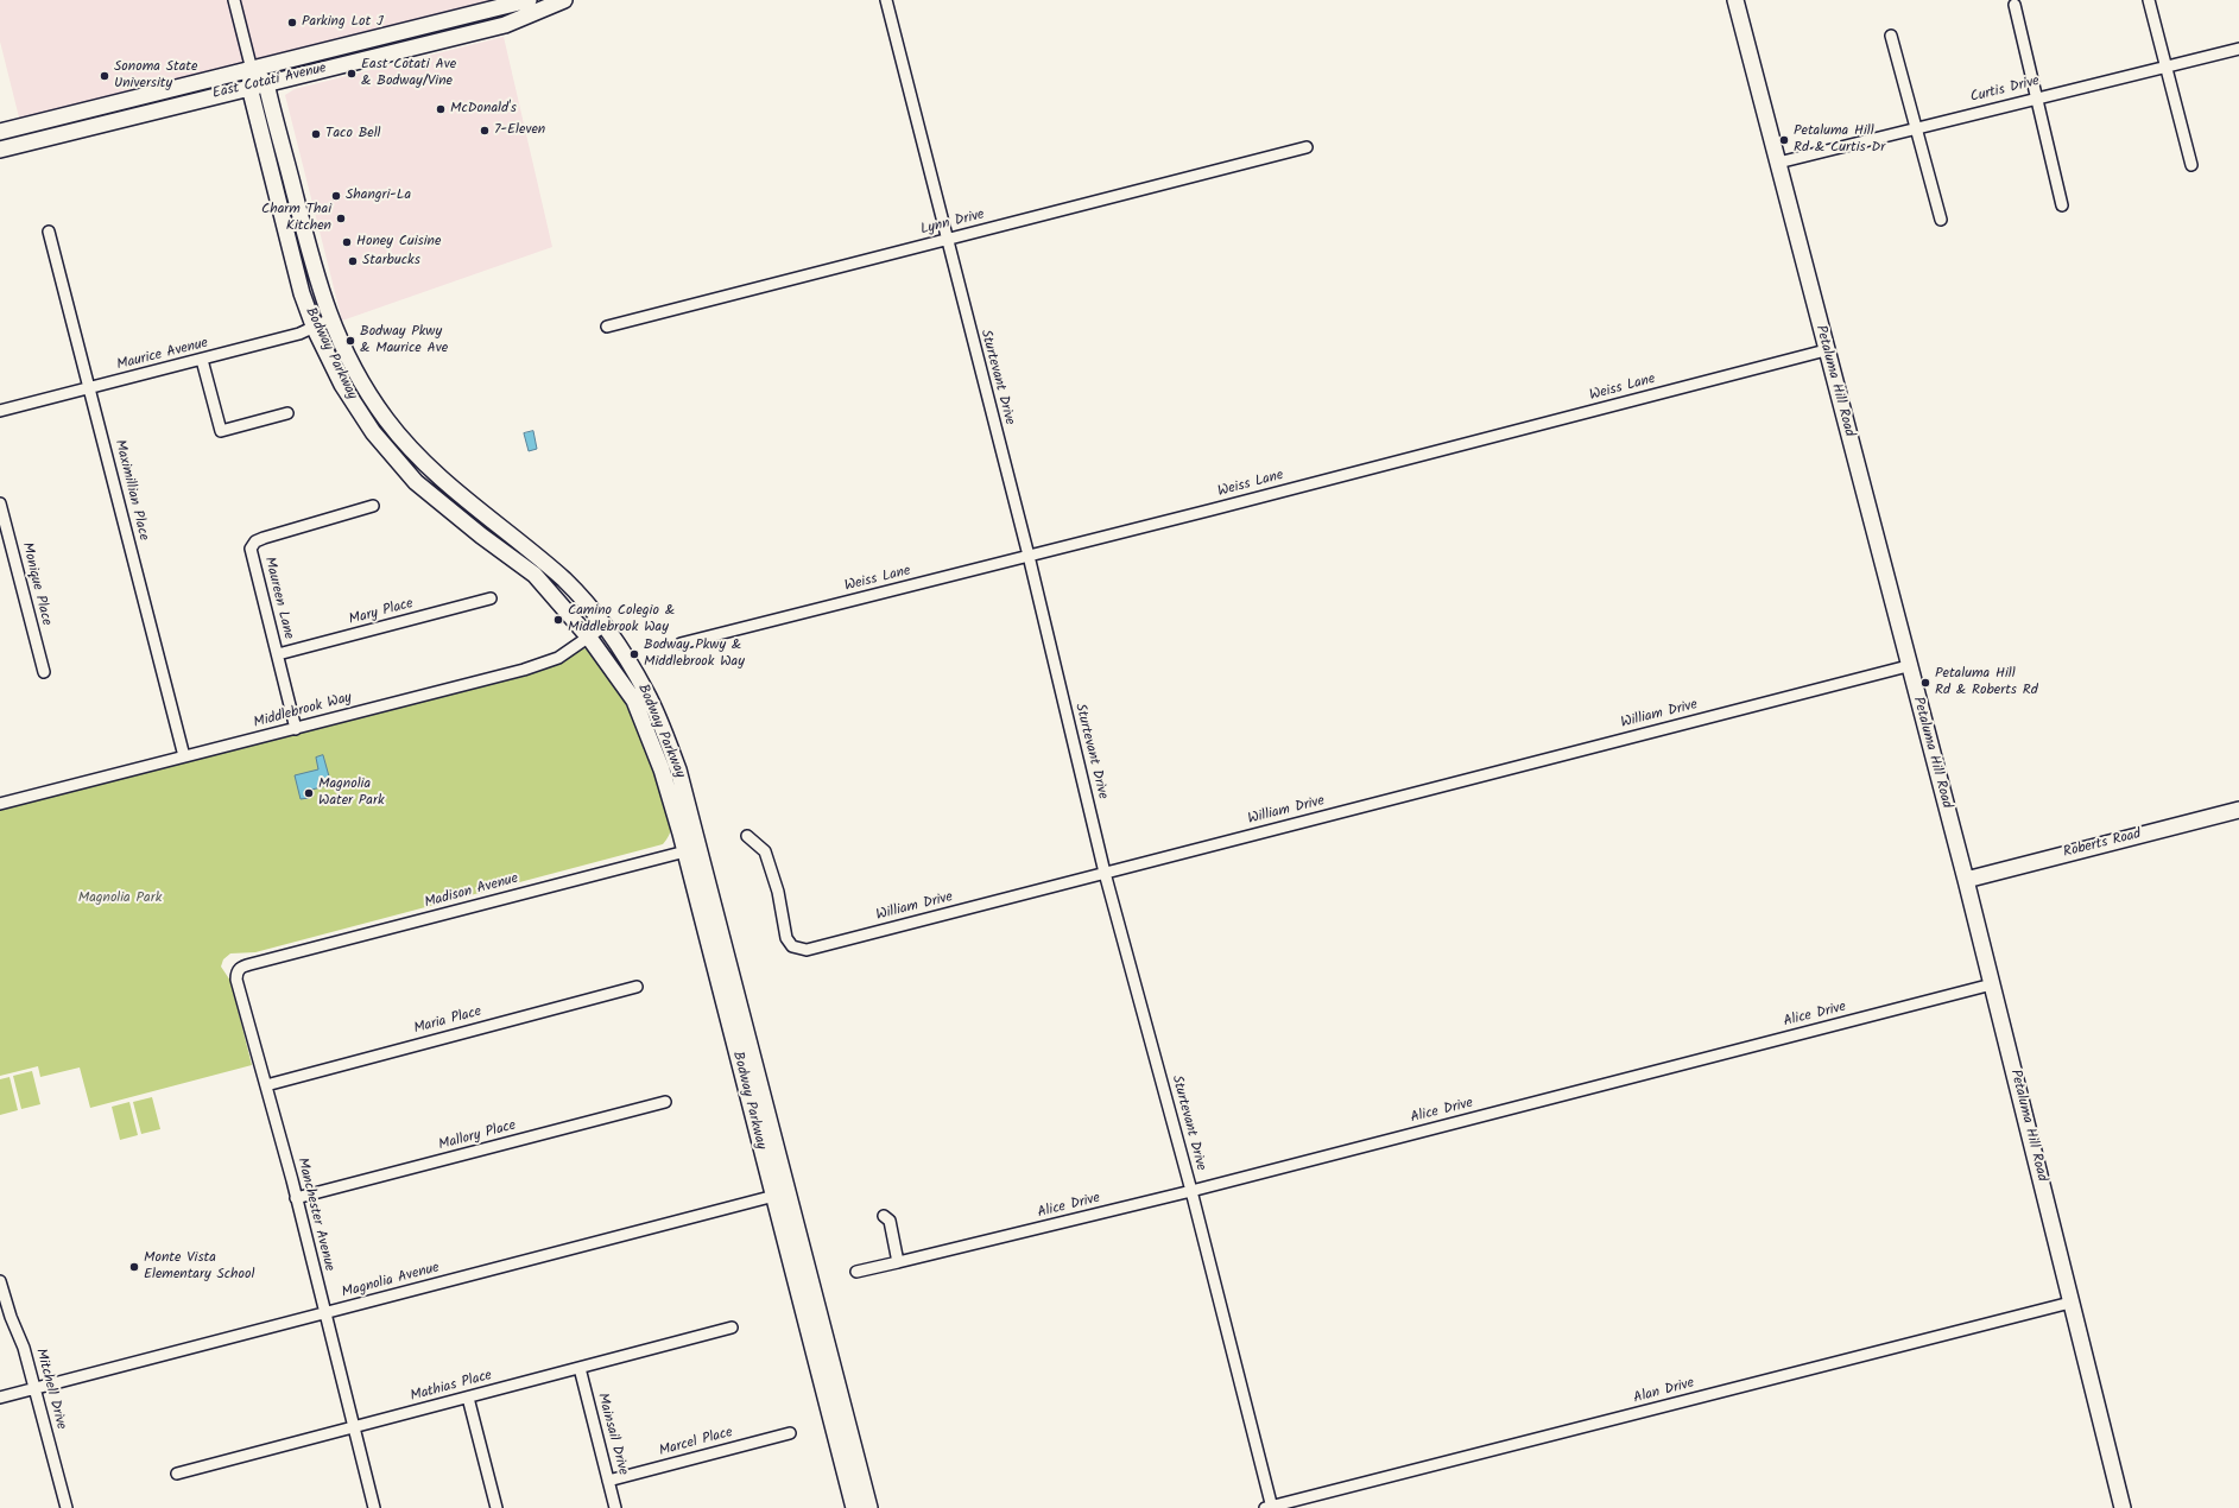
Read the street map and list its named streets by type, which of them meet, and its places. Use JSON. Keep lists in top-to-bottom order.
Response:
{
  "streets": {
    "street": [
      "East Cotati Avenue",
      "Curtis Drive",
      "Lynn Drive",
      "Bodway Parkway",
      "Maurice Avenue",
      "Sturtevant Drive",
      "Petaluma Hill Road",
      "Weiss Lane",
      "Maximillian Place",
      "Monique Place",
      "Maureen Lane",
      "Mary Place",
      "Middlebrook Way",
      "William Drive",
      "Roberts Road",
      "Madison Avenue",
      "Alice Drive",
      "Maria Place",
      "Mallory Place",
      "Manchester Avenue",
      "Magnolia Avenue",
      "Mathias Place",
      "Mitchell Drive",
      "Alan Drive",
      "Mainsail Drive",
      "Marcel Place"
    ]
  },
  "crossings": [
    ["East Cotati Avenue", "Bodway Parkway"],
    ["Curtis Drive", "Petaluma Hill Road"],
    ["Lynn Drive", "Sturtevant Drive"],
    ["Bodway Parkway", "Maurice Avenue"],
    ["Bodway Parkway", "Middlebrook Way"],
    ["Bodway Parkway", "Madison Avenue"],
    ["Bodway Parkway", "Magnolia Avenue"],
    ["Maurice Avenue", "Maximillian Place"],
    ["Sturtevant Drive", "Weiss Lane"],
    ["Sturtevant Drive", "William Drive"],
    ["Sturtevant Drive", "Alice Drive"],
    ["Sturtevant Drive", "Alan Drive"],
    ["Petaluma Hill Road", "Weiss Lane"],
    ["Petaluma Hill Road", "William Drive"],
    ["Petaluma Hill Road", "Roberts Road"],
    ["Petaluma Hill Road", "Alice Drive"],
    ["Petaluma Hill Road", "Alan Drive"],
    ["Maximillian Place", "Middlebrook Way"],
    ["Maureen Lane", "Mary Place"],
    ["Maureen Lane", "Middlebrook Way"],
    ["Madison Avenue", "Manchester Avenue"],
    ["Maria Place", "Manchester Avenue"],
    ["Mallory Place", "Manchester Avenue"],
    ["Manchester Avenue", "Magnolia Avenue"],
    ["Manchester Avenue", "Mathias Place"],
    ["Magnolia Avenue", "Mitchell Drive"],
    ["Mathias Place", "Mainsail Drive"],
    ["Mainsail Drive", "Marcel Place"]
  ],
  "parks": ["Magnolia Park"],
  "places": [
    "Parking Lot J",
    "East Cotati Ave & Bodway/Vine",
    "Sonoma State University",
    "McDonald's",
    "7-Eleven",
    "Taco Bell",
    "Petaluma Hill Rd & Curtis Dr",
    "Shangri-La",
    "Charm Thai Kitchen",
    "Honey Cuisine",
    "Starbucks",
    "Bodway Pkwy & Maurice Ave",
    "Camino Colegio & Middlebrook Way",
    "Bodway Pkwy & Middlebrook Way",
    "Petaluma Hill Rd & Roberts Rd",
    "Magnolia Water Park",
    "Monte Vista Elementary School"
  ]
}
